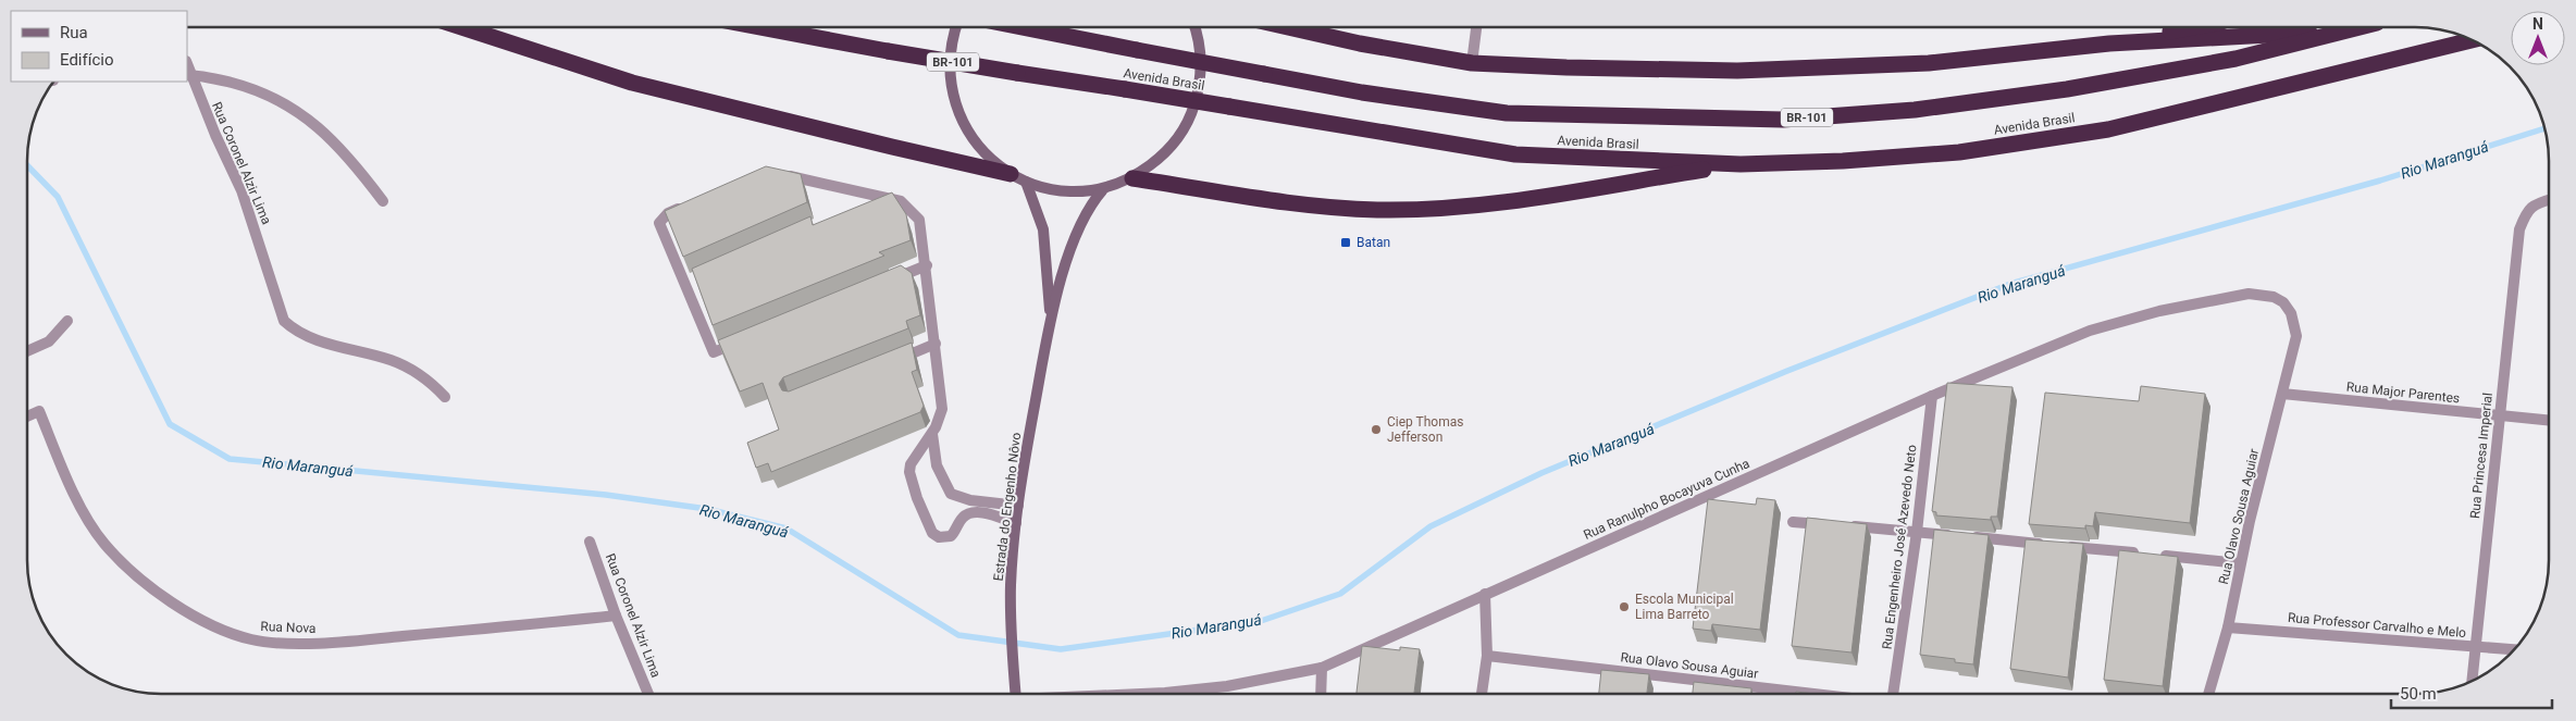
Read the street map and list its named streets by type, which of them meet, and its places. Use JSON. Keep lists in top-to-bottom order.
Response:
{
  "streets": {
    "highway": ["BR-101", "Avenida Brasil"],
    "main road": ["Estrada do Engenho Nôvo"],
    "street": [
      "Rua Coronel Alzir Lima",
      "Rua Major Parentes",
      "Rua Princesa Imperial",
      "Rua Ranulpho Bocayuva Cunha",
      "Rua Olavo Sousa Aguiar",
      "Rua Engenheiro José Azevedo Neto",
      "Rua Professor Carvalho e Melo",
      "Rua Nova"
    ]
  },
  "crossings": [
    ["Rua Coronel Alzir Lima", "Rua Nova"],
    ["Rua Major Parentes", "Rua Princesa Imperial"],
    ["Rua Major Parentes", "Rua Olavo Sousa Aguiar"],
    ["Rua Princesa Imperial", "Rua Professor Carvalho e Melo"],
    ["Rua Ranulpho Bocayuva Cunha", "Rua Olavo Sousa Aguiar"],
    ["Rua Ranulpho Bocayuva Cunha", "Rua Engenheiro José Azevedo Neto"],
    ["Rua Olavo Sousa Aguiar", "Rua Professor Carvalho e Melo"]
  ],
  "water": ["Rio Maranguá"],
  "places": {
    "transit": ["Batan"],
    "other": ["Ciep Thomas Jefferson", "Escola Municipal Lima Barreto"]
  },
  "legend": ["Rua", "Edifício"],
  "scale_bar": "50 m",
  "north": "top"
}
